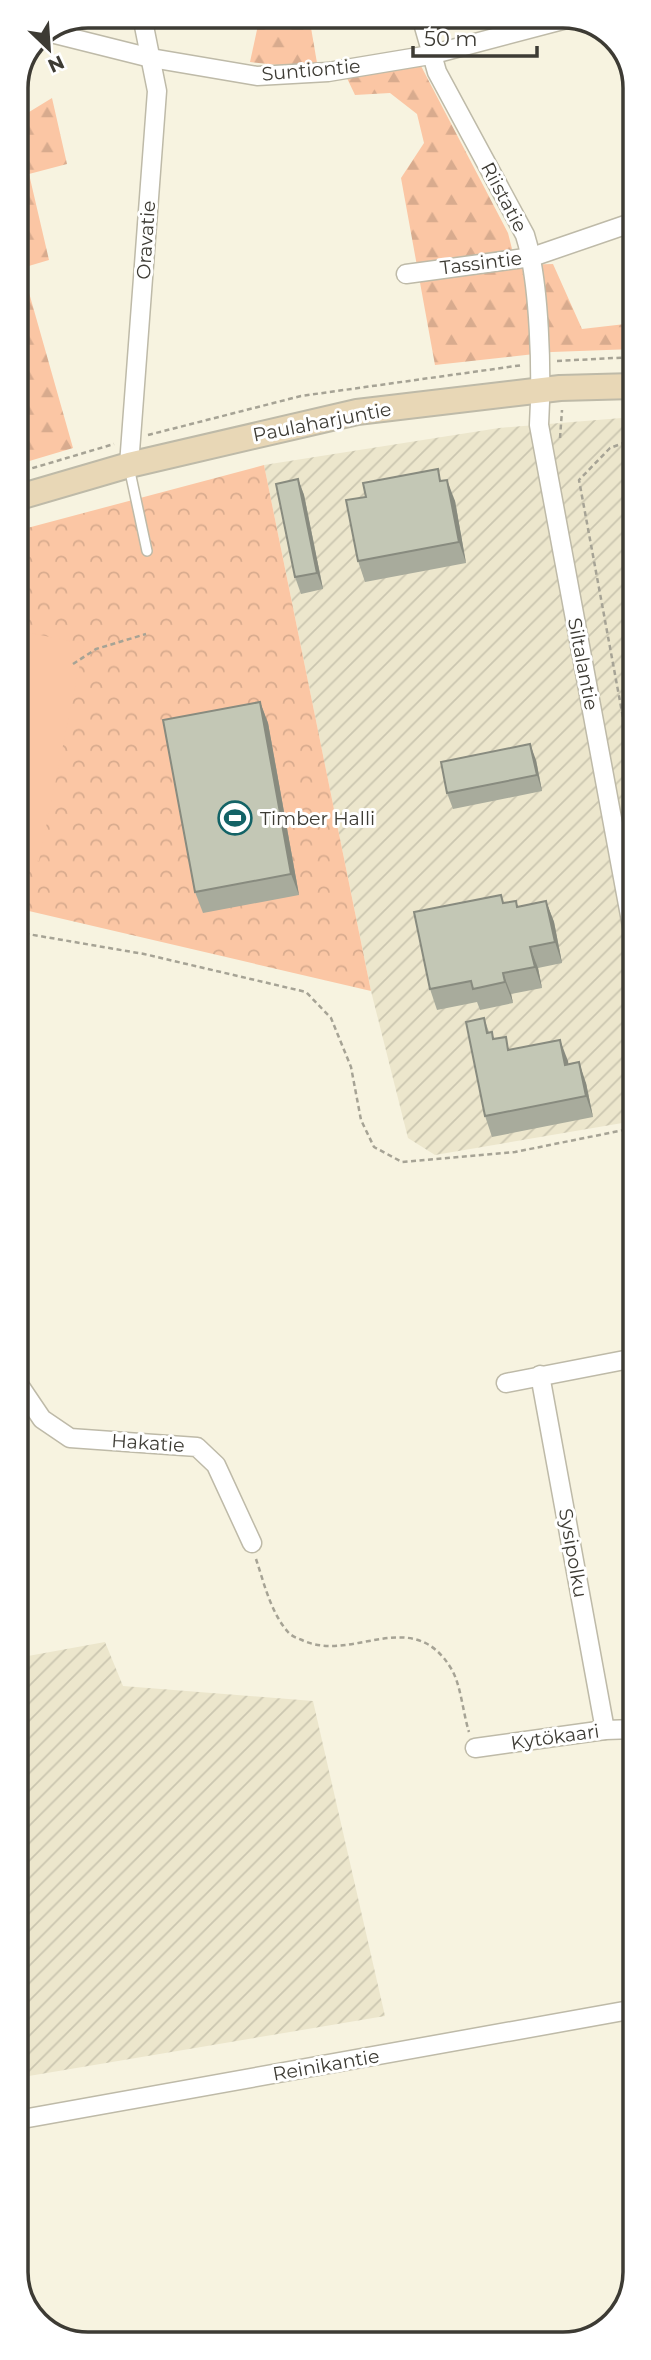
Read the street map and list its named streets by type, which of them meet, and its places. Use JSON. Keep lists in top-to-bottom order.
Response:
{
  "streets": {
    "main road": ["Paulaharjuntie"],
    "street": [
      "Suntiontie",
      "Riistatie",
      "Oravatie",
      "Tassintie",
      "Siltalantie",
      "Hakatie",
      "Sysipolku",
      "Kytökaari",
      "Reinikantie"
    ]
  },
  "crossings": [
    ["Suntiontie", "Riistatie"],
    ["Suntiontie", "Oravatie"],
    ["Riistatie", "Tassintie"],
    ["Riistatie", "Paulaharjuntie"],
    ["Riistatie", "Siltalantie"],
    ["Oravatie", "Paulaharjuntie"],
    ["Paulaharjuntie", "Siltalantie"],
    ["Sysipolku", "Kytökaari"]
  ],
  "places": {
    "sports": ["Timber Halli"]
  },
  "scale_bar": "50 m",
  "north": "bottom right"
}
